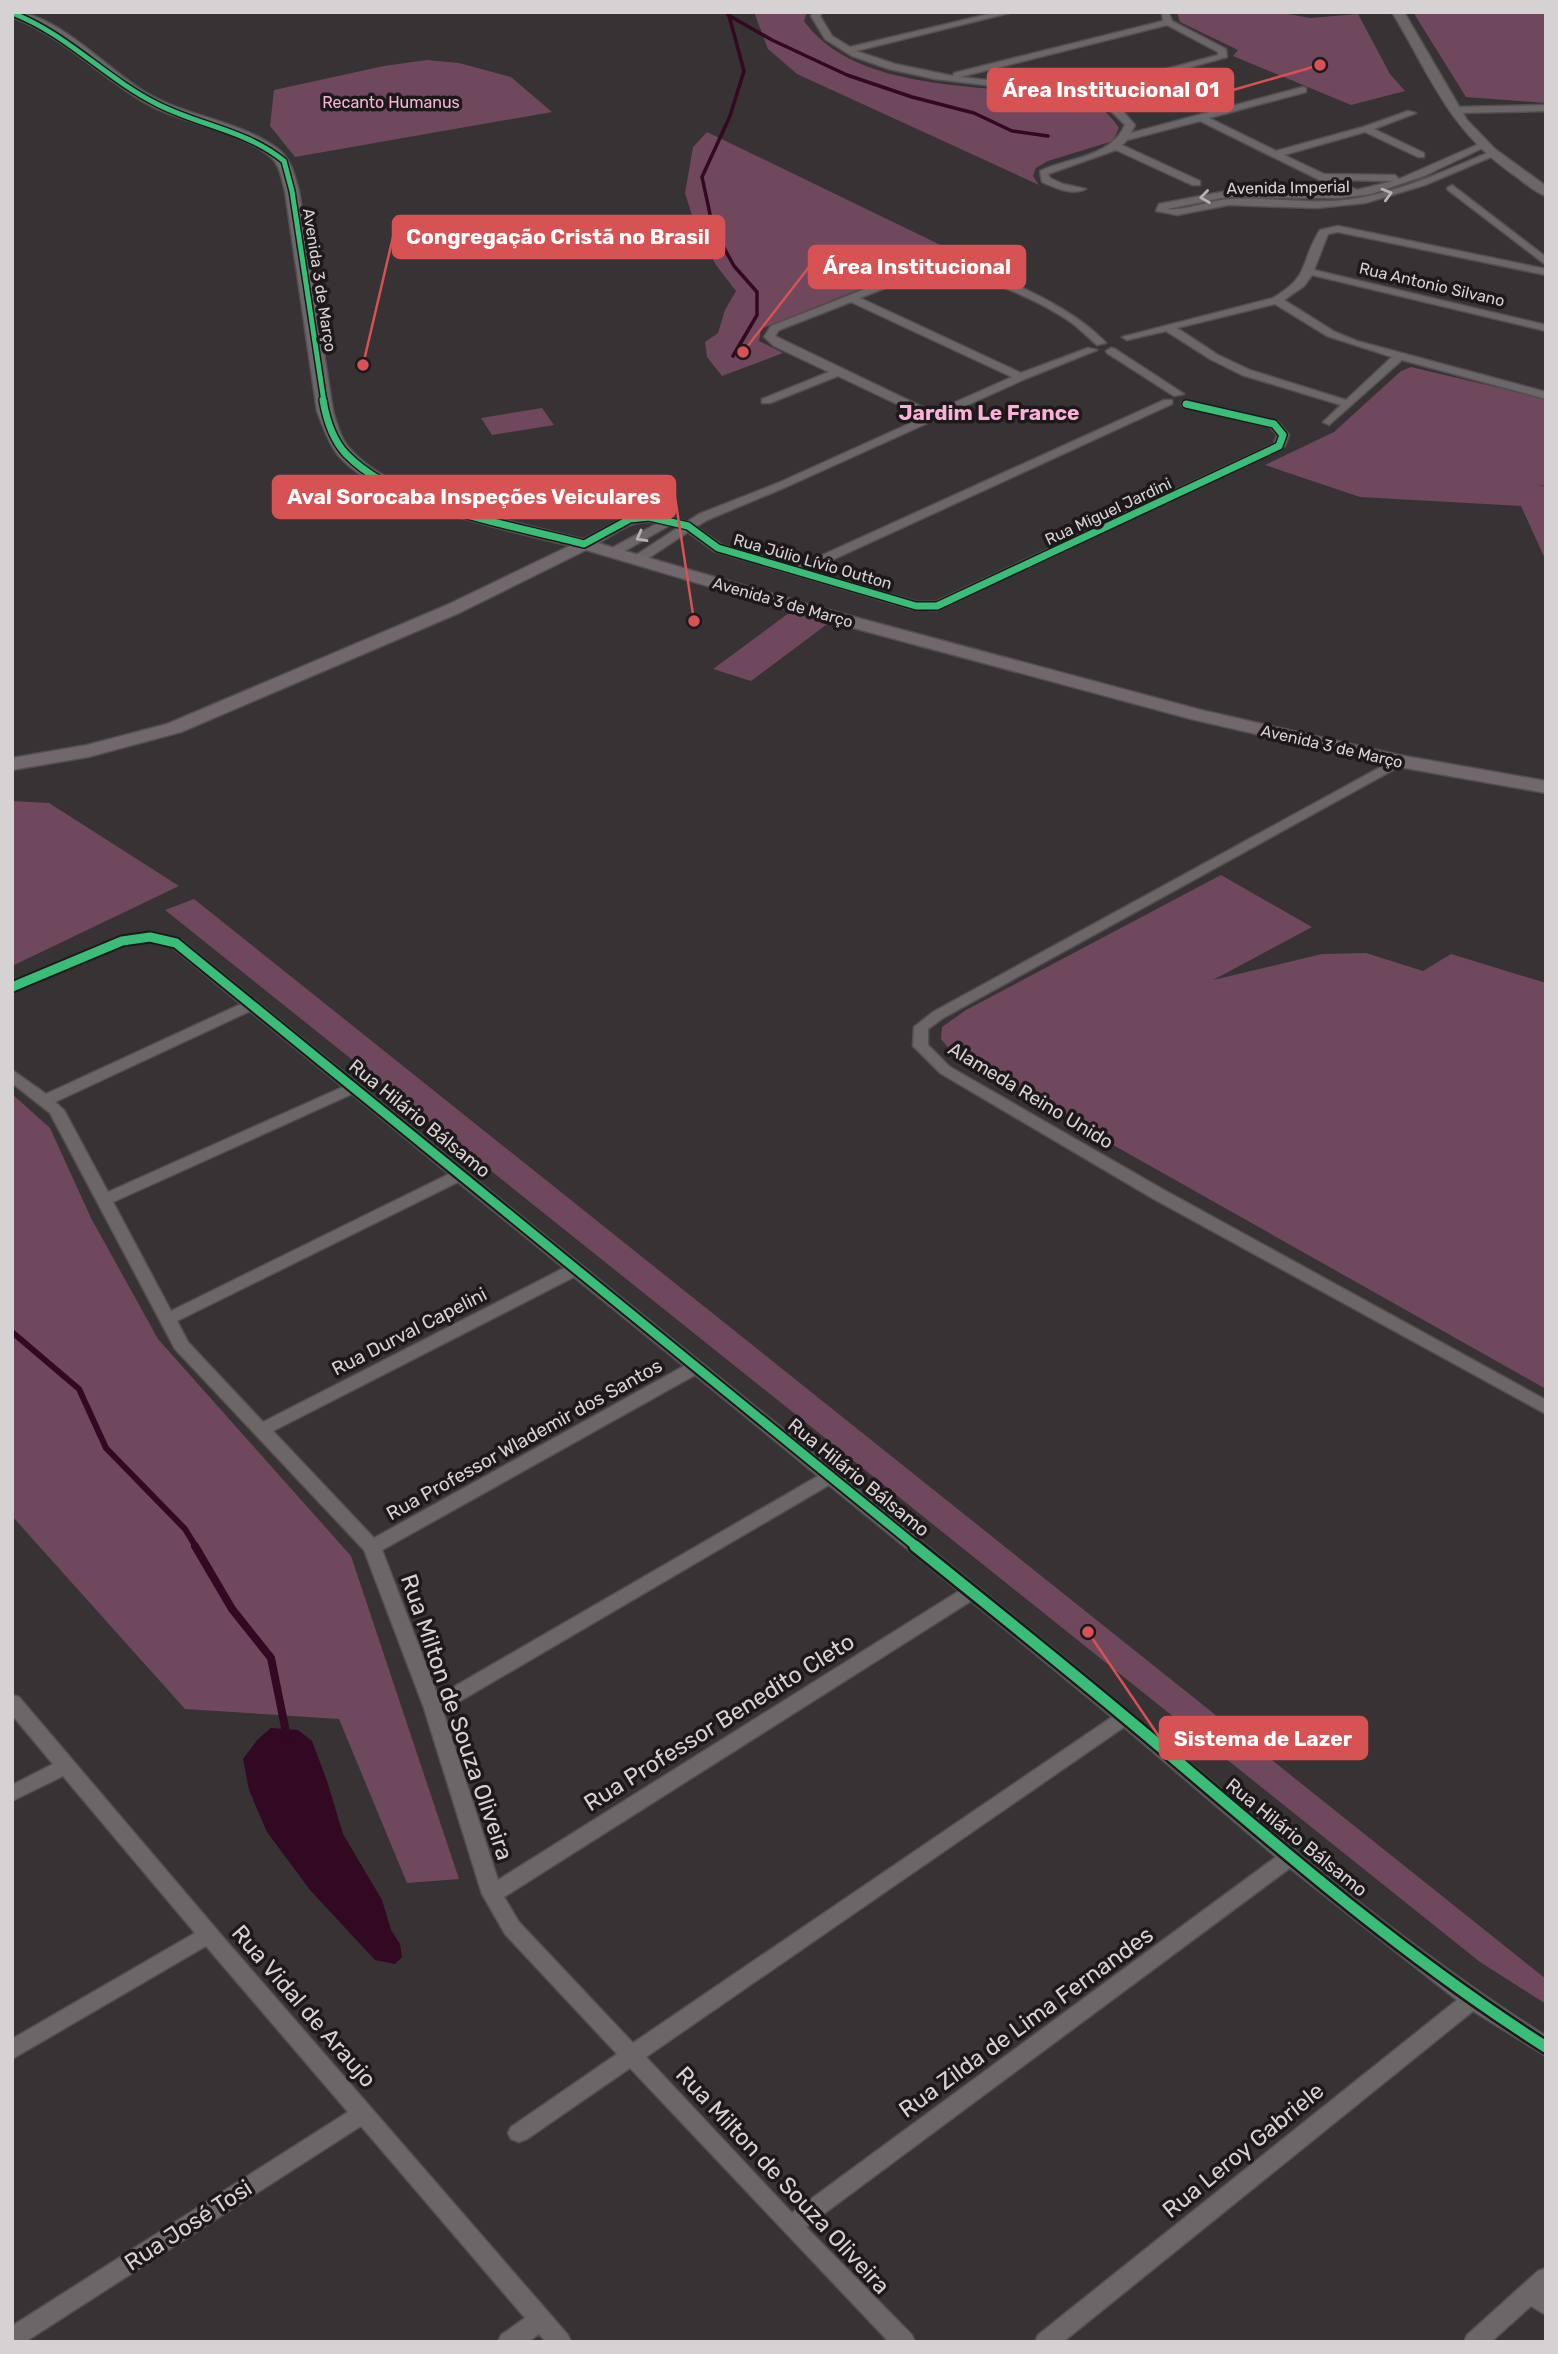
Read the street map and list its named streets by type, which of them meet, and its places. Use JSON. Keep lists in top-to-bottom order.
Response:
{
  "streets": {
    "main road": ["Avenida 3 de Março"],
    "street": [
      "Avenida Imperial",
      "Rua Antonio Silvano",
      "Rua Miguel Jardini",
      "Rua Júlio Lívio Outton",
      "Alameda Reino Unido",
      "Rua Hilário Bálsamo",
      "Rua Durval Capelini",
      "Rua Professor Wlademir dos Santos",
      "Rua Milton de Souza Oliveira",
      "Rua Professor Benedito Cleto",
      "Rua Vidal de Araujo",
      "Rua Zilda de Lima Fernandes",
      "Rua Leroy Gabriele",
      "Rua José Tosi"
    ]
  },
  "crossings": [
    ["Avenida 3 de Março", "Alameda Reino Unido"],
    ["Rua Miguel Jardini", "Rua Júlio Lívio Outton"],
    ["Rua Hilário Bálsamo", "Rua Durval Capelini"],
    ["Rua Hilário Bálsamo", "Rua Professor Wlademir dos Santos"],
    ["Rua Hilário Bálsamo", "Rua Professor Benedito Cleto"],
    ["Rua Hilário Bálsamo", "Rua Zilda de Lima Fernandes"],
    ["Rua Hilário Bálsamo", "Rua Leroy Gabriele"],
    ["Rua Durval Capelini", "Rua Milton de Souza Oliveira"],
    ["Rua Professor Wlademir dos Santos", "Rua Milton de Souza Oliveira"],
    ["Rua Milton de Souza Oliveira", "Rua Professor Benedito Cleto"],
    ["Rua Milton de Souza Oliveira", "Rua Zilda de Lima Fernandes"],
    ["Rua Vidal de Araujo", "Rua José Tosi"]
  ],
  "districts": ["Jardim Le France"],
  "parks": ["Recanto Humanus"],
  "places": [
    "Área Institucional 01",
    "Área Institucional",
    "Congregação Cristã no Brasil",
    "Aval Sorocaba Inspeções Veiculares",
    "Sistema de Lazer"
  ]
}
